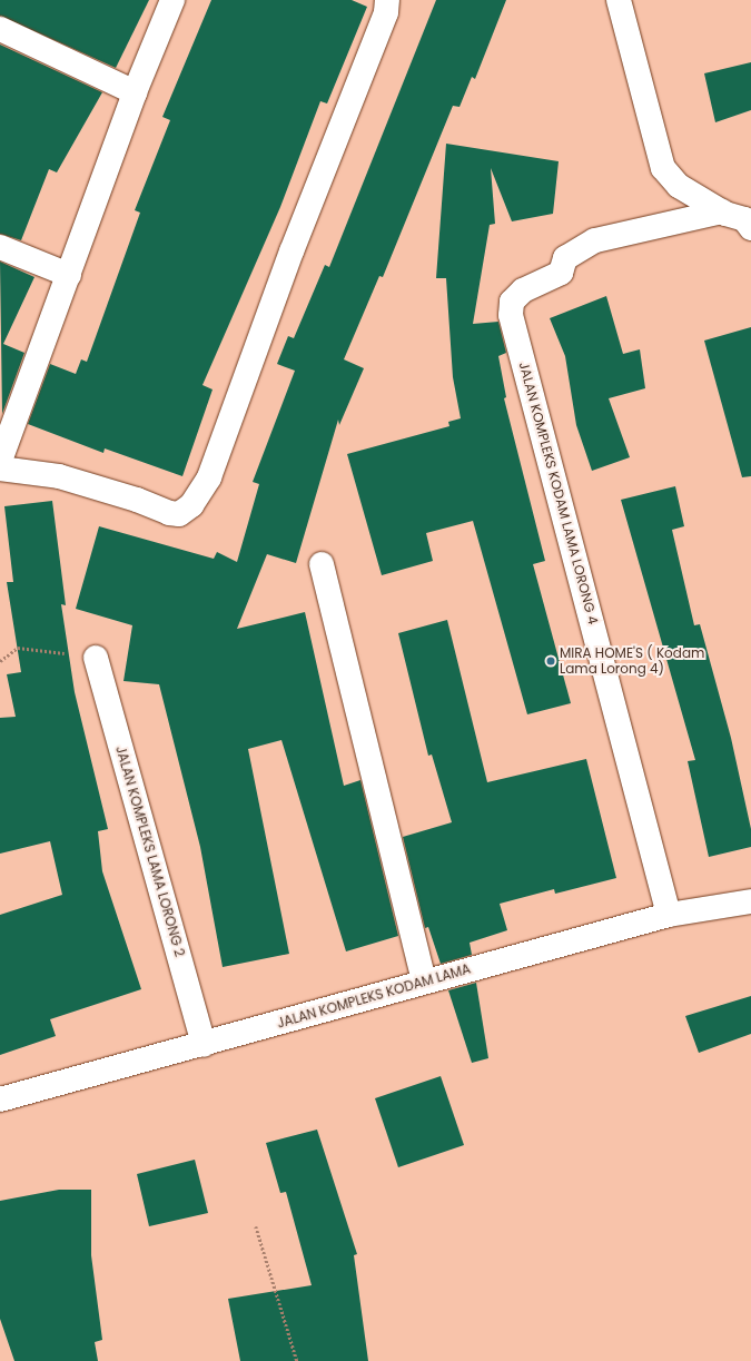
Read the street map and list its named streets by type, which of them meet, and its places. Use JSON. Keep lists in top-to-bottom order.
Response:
{
  "streets": {
    "street": ["JALAN KOMPLEKS KODAM LAMA LORONG 4", "JALAN KOMPLEKS LAMA LORONG 2", "JALAN KOMPLEKS KODAM LAMA"]
  },
  "crossings": [
    ["JALAN KOMPLEKS KODAM LAMA LORONG 4", "JALAN KOMPLEKS KODAM LAMA"],
    ["JALAN KOMPLEKS LAMA LORONG 2", "JALAN KOMPLEKS KODAM LAMA"]
  ],
  "places": ["MIRA HOME'S ( Kodam Lama Lorong 4)"]
}
